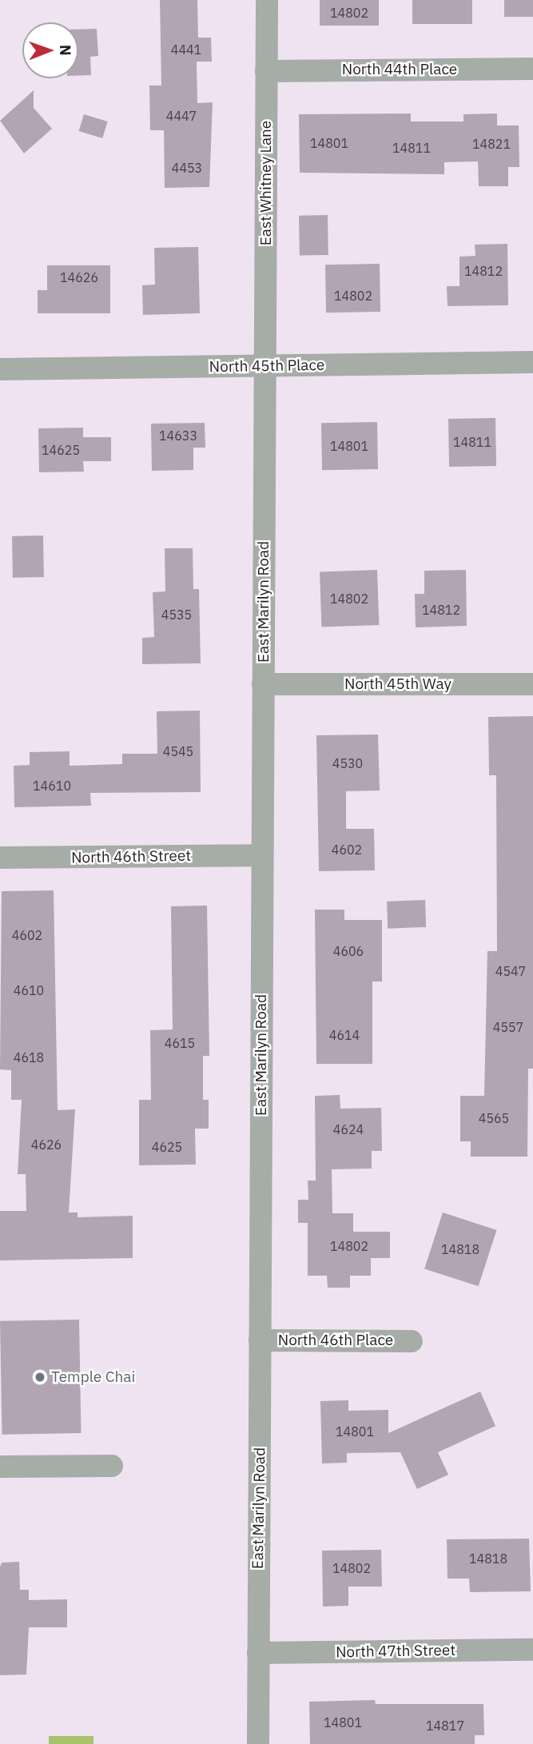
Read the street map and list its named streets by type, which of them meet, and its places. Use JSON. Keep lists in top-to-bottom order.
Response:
{
  "streets": {
    "street": [
      "North 44th Place",
      "East Whitney Lane",
      "North 45th Place",
      "East Marilyn Road",
      "North 45th Way",
      "North 46th Street",
      "North 46th Place",
      "North 47th Street"
    ]
  },
  "crossings": [
    ["North 44th Place", "East Whitney Lane"],
    ["East Whitney Lane", "North 45th Place"],
    ["East Whitney Lane", "East Marilyn Road"],
    ["North 45th Place", "East Marilyn Road"],
    ["East Marilyn Road", "North 45th Way"],
    ["East Marilyn Road", "North 46th Street"],
    ["East Marilyn Road", "North 46th Place"],
    ["East Marilyn Road", "North 47th Street"]
  ],
  "places": ["Temple Chai"],
  "house_numbers": [
    "14802",
    "4441",
    "4447",
    "14801",
    "14821",
    "14811",
    "4453",
    "14812",
    "14626",
    "14802",
    "14633",
    "14811",
    "14801",
    "14625",
    "14802",
    "14812",
    "4535",
    "4545",
    "4530",
    "14610",
    "4602",
    "4602",
    "4606",
    "4547",
    "4610",
    "4557",
    "4614",
    "4615",
    "4618",
    "4565",
    "4624",
    "4626",
    "4625",
    "14802",
    "14818",
    "14801",
    "14818",
    "14802",
    "14801",
    "14817"
  ],
  "north": "right"
}
